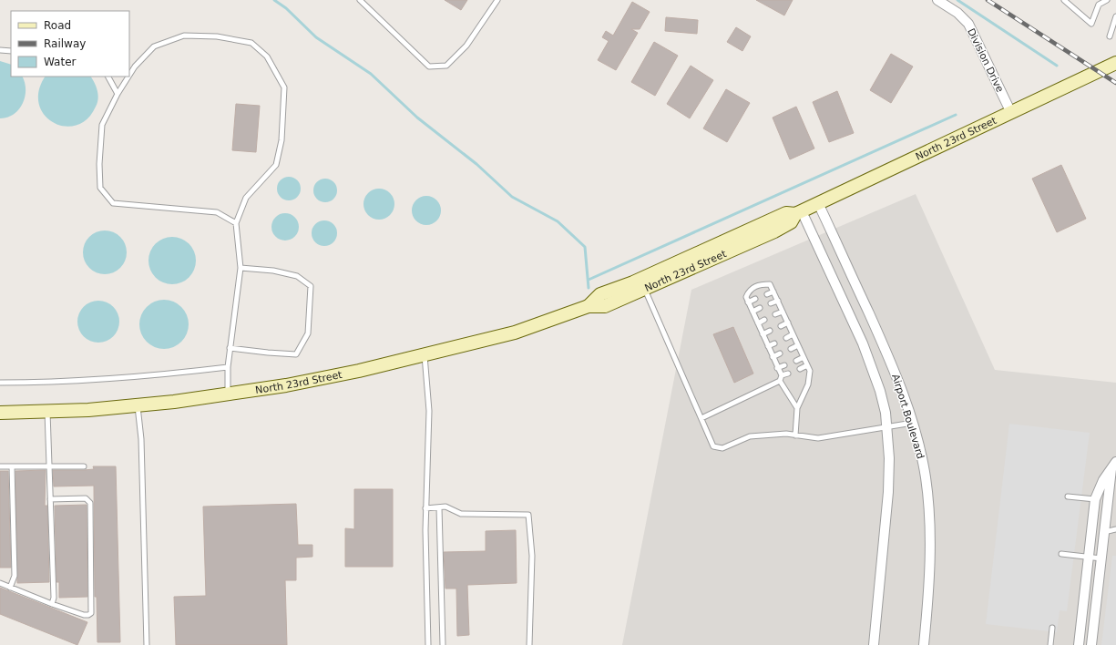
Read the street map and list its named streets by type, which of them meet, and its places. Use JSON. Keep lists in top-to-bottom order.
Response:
{
  "streets": {
    "main road": ["North 23rd Street"],
    "street": ["Division Drive", "Airport Boulevard"]
  },
  "crossings": [
    ["Division Drive", "North 23rd Street"],
    ["North 23rd Street", "Airport Boulevard"]
  ],
  "legend": ["Road", "Railway", "Water"]
}
